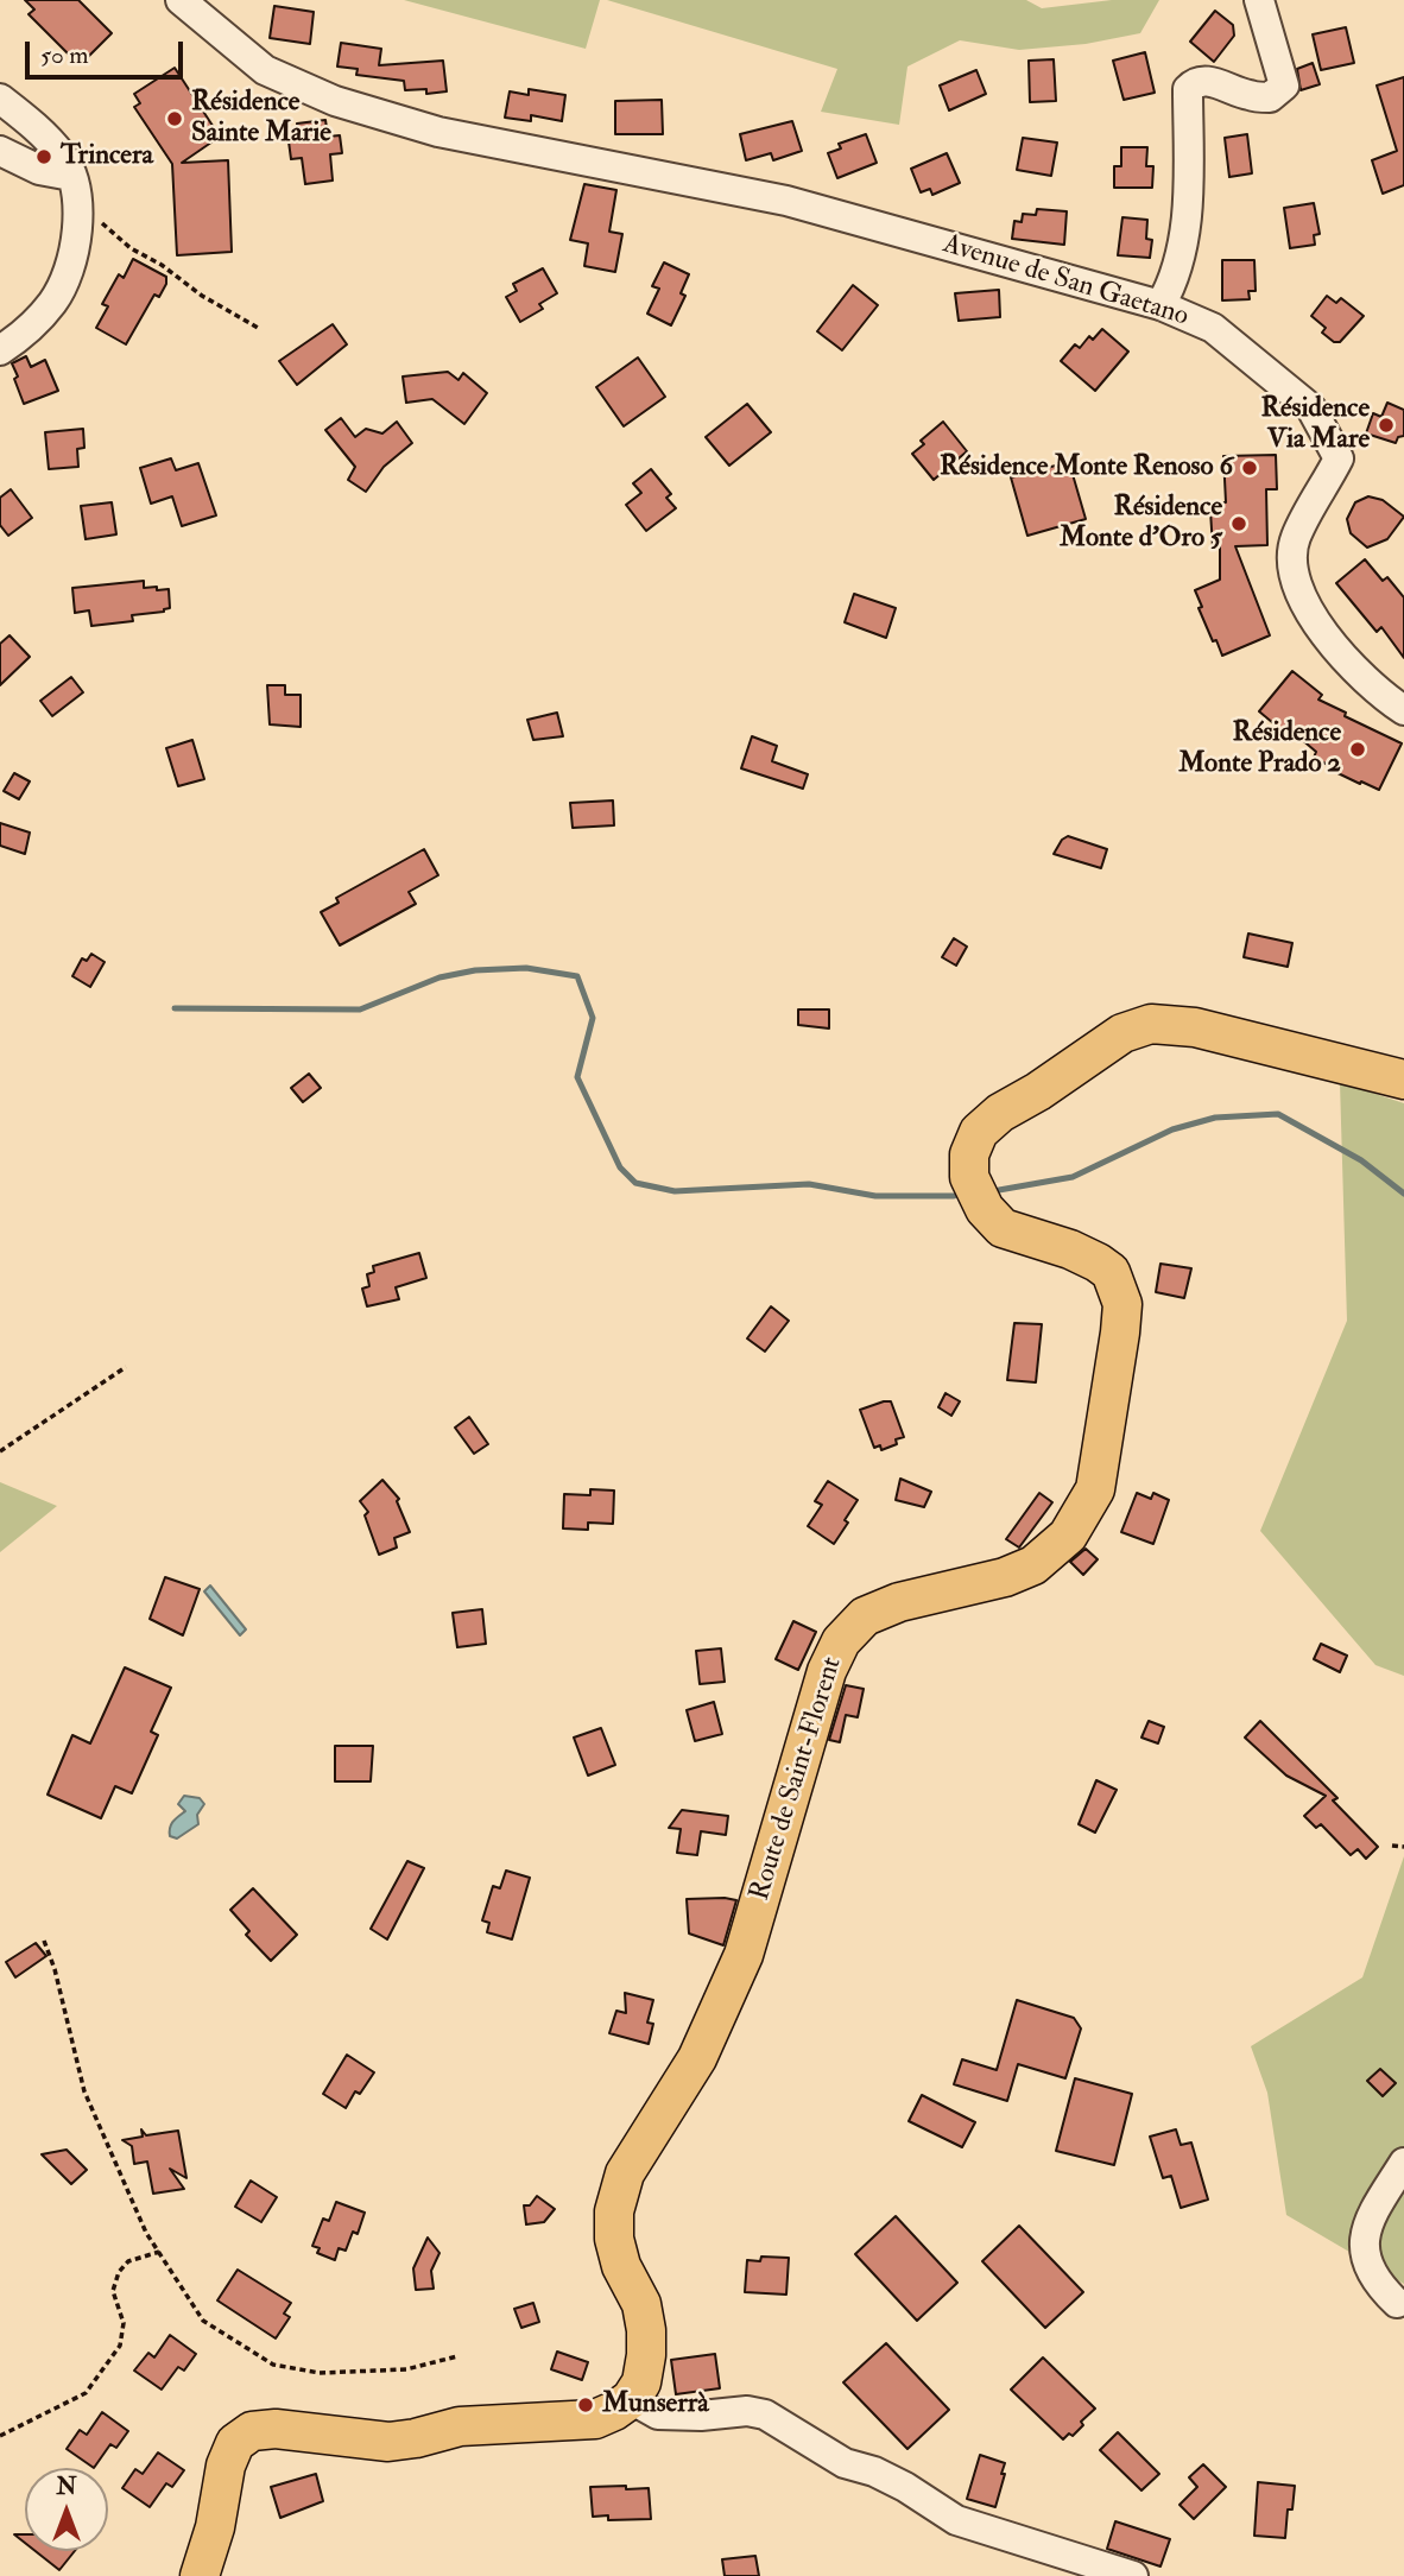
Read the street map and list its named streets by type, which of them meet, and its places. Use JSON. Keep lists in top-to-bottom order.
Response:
{
  "streets": {
    "main road": ["Route de Saint-Florent"],
    "street": ["Avenue de San Gaetano"]
  },
  "places": [
    "Résidence Sainte Marie",
    "Trincera",
    "Résidence Via Mare",
    "Résidence Monte Renoso 6",
    "Résidence Monte d'Oro 5",
    "Résidence Monte Prado 2",
    "Munserrà"
  ],
  "scale_bar": "50 m",
  "north": "top"
}
